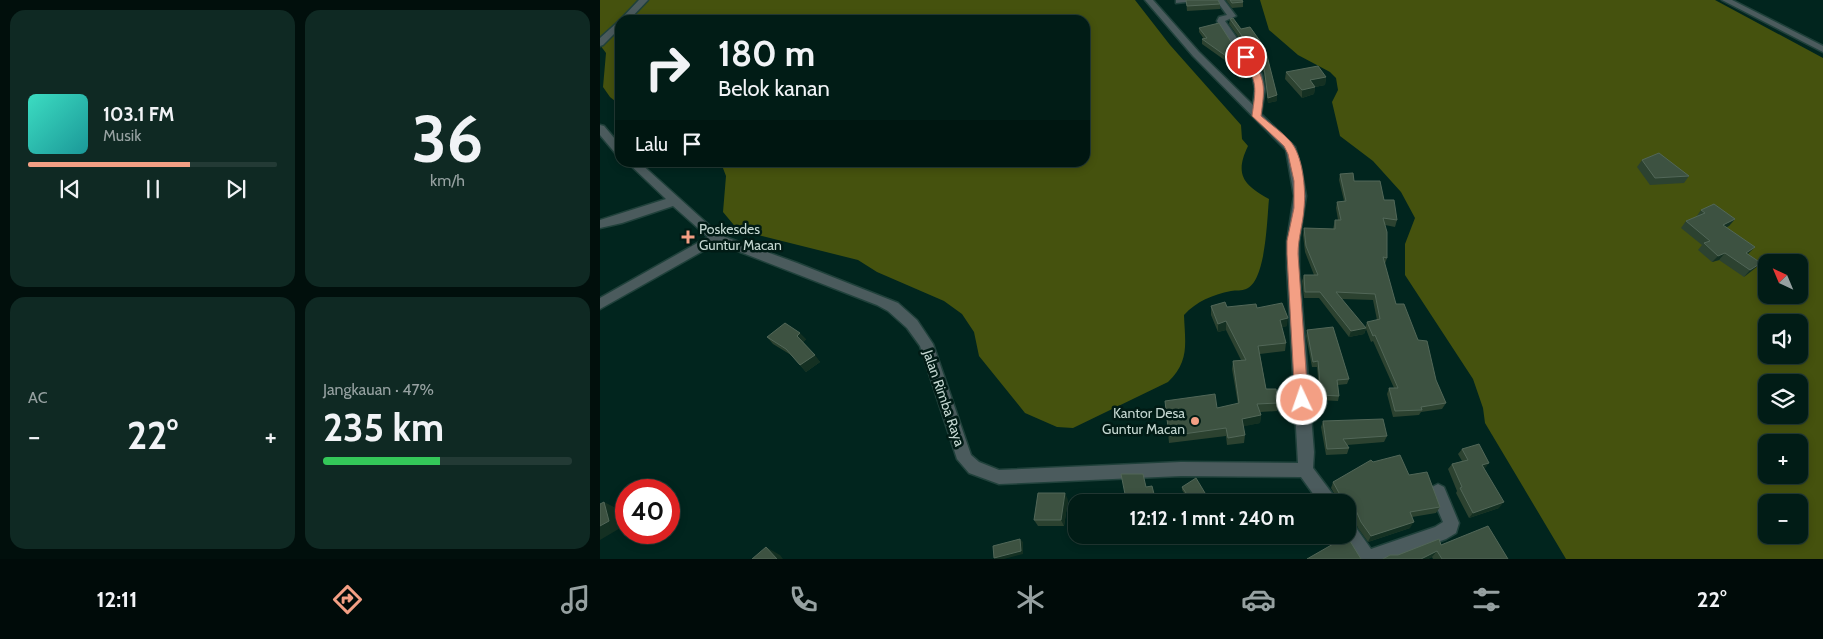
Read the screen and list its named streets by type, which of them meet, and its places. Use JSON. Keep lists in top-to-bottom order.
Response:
{
  "streets": {
    "street": ["Jalan Rimba Raya"]
  },
  "places": {
    "health": ["Poskesdes Guntur Macan"],
    "other": ["Kantor Desa Guntur Macan"]
  },
  "north": "top left",
  "page": {
    "tile": [
      ["36", "km/h"],
      "AC",
      ["Jangkauan · 47%", "235 km"]
    ],
    "turn": ["180 m", "Belok kanan"],
    "song": ["103.1 FM", "Musik"],
    "then": "Lalu",
    "map_buttons": ["+", "−"],
    "heat": ["−", "22°", "+"],
    "limit": "40",
    "trip": "12:12 · 1 mnt · 240 m",
    "tabs": ["12:11", "22°"]
  }
}
